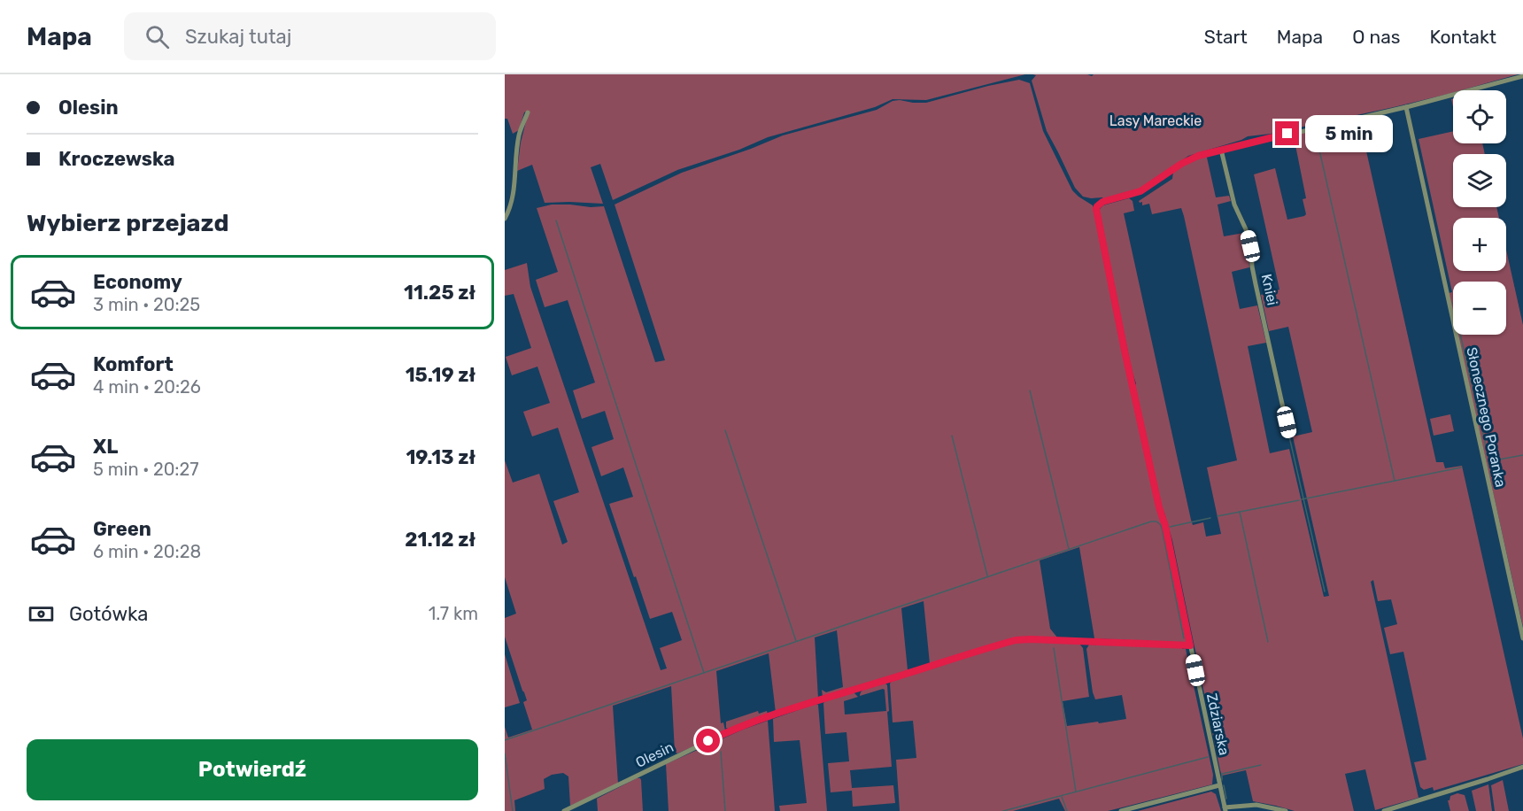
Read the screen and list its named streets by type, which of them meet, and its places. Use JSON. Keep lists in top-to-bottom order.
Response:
{
  "streets": {
    "street": [
      "Kniei",
      "Słonecznego Poranka",
      "Zdziarska",
      "Olesin"
    ]
  },
  "crossings": [
    ["Kniei", "Zdziarska"],
    ["Zdziarska", "Olesin"]
  ],
  "parks": ["Lasy Mareckie"],
  "page": {
    "header": "Mapa",
    "search": "Szukaj tutaj",
    "nav": [
      "Start",
      "Mapa",
      "O nas",
      "Kontakt"
    ],
    "banner": ["Olesin", "Kroczewska"],
    "map_buttons": ["+", "−"],
    "bubble": "5 min",
    "heading": "Wybierz przejazd",
    "list": [
      {
        "name": "Economy",
        "note": "3 min · 20:25",
        "value": "11.25 zł"
      },
      {
        "name": "Komfort",
        "note": "4 min · 20:26",
        "value": "15.19 zł"
      },
      {
        "name": "XL",
        "note": "5 min · 20:27",
        "value": "19.13 zł"
      },
      {
        "name": "Green",
        "note": "6 min · 20:28",
        "value": "21.12 zł"
      }
    ],
    "pay": ["Gotówka", "1.7 km"],
    "buttons": "Potwierdź"
  }
}
